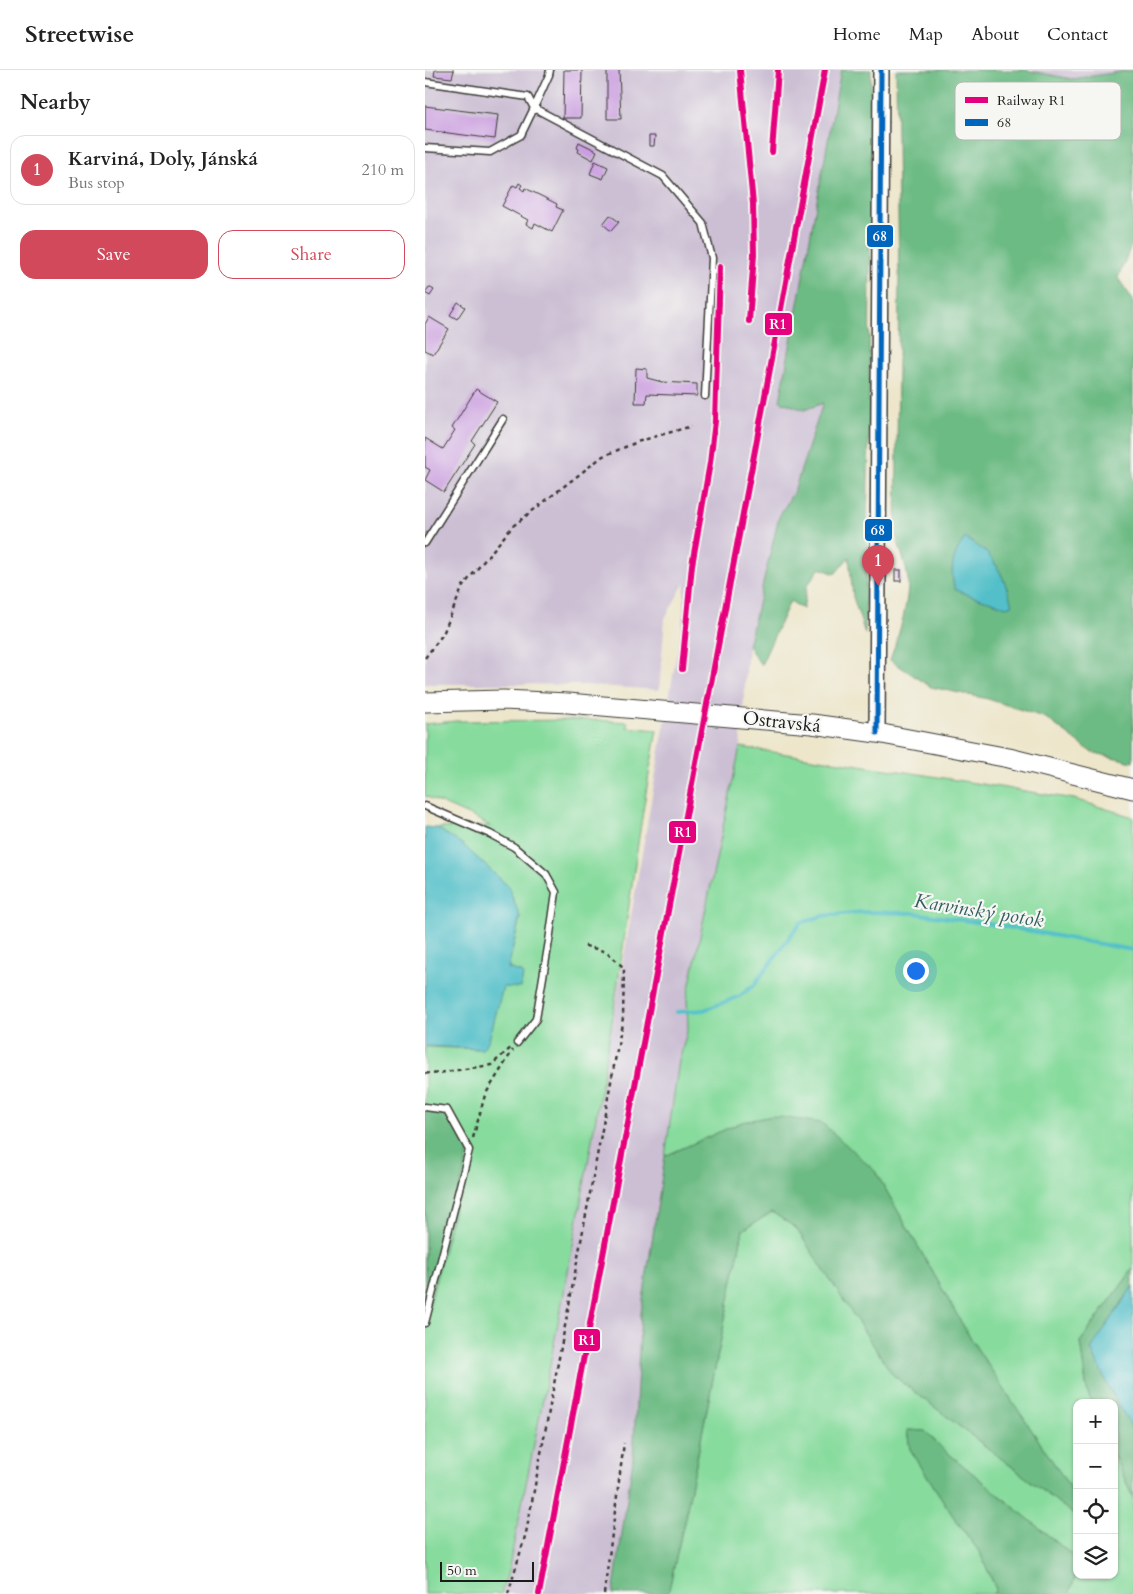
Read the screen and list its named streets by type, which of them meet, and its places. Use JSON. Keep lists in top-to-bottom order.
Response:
{
  "streets": {
    "main road": ["Ostravská"]
  },
  "water": ["Karvinský potok"],
  "lines": ["rail line R1", "transit line 68"],
  "legend": ["Railway R1", "68"],
  "scale_bar": "50 m",
  "page": {
    "header": "Streetwise",
    "nav": [
      "Home",
      "Map",
      "About",
      "Contact"
    ],
    "heading": "Nearby",
    "list": [
      {
        "mark": "1",
        "name": "Karviná, Doly, Jánská",
        "note": "Bus stop",
        "value": "210 m"
      }
    ],
    "buttons": ["Save", "Share"],
    "pins": "1",
    "map_buttons": ["+", "−"],
    "scale": "50 m"
  }
}
